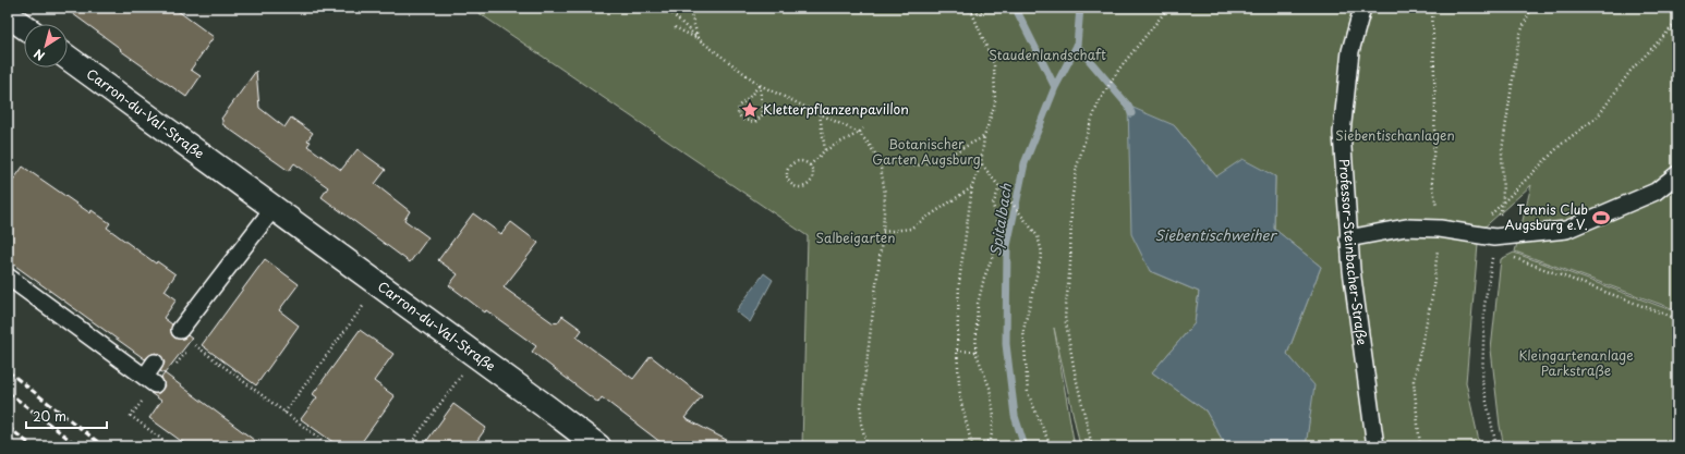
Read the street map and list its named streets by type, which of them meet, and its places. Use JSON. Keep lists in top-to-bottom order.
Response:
{
  "streets": {
    "street": ["Carron-du-Val-Straße"],
    "lane": ["Professor-Steinbacher-Straße"]
  },
  "water": ["Spitalbach", "Siebentischweiher"],
  "parks": [
    "Staudenlandschaft",
    "Siebentischanlagen",
    "Botanischer Garten Augsburg",
    "Salbeigarten",
    "Kleingartenanlage Parkstraße"
  ],
  "places": {
    "place": ["Kletterpflanzenpavillon"],
    "sports": ["Tennis Club Augsburg e.V."]
  },
  "scale_bar": "20 m",
  "north": "bottom left"
}
